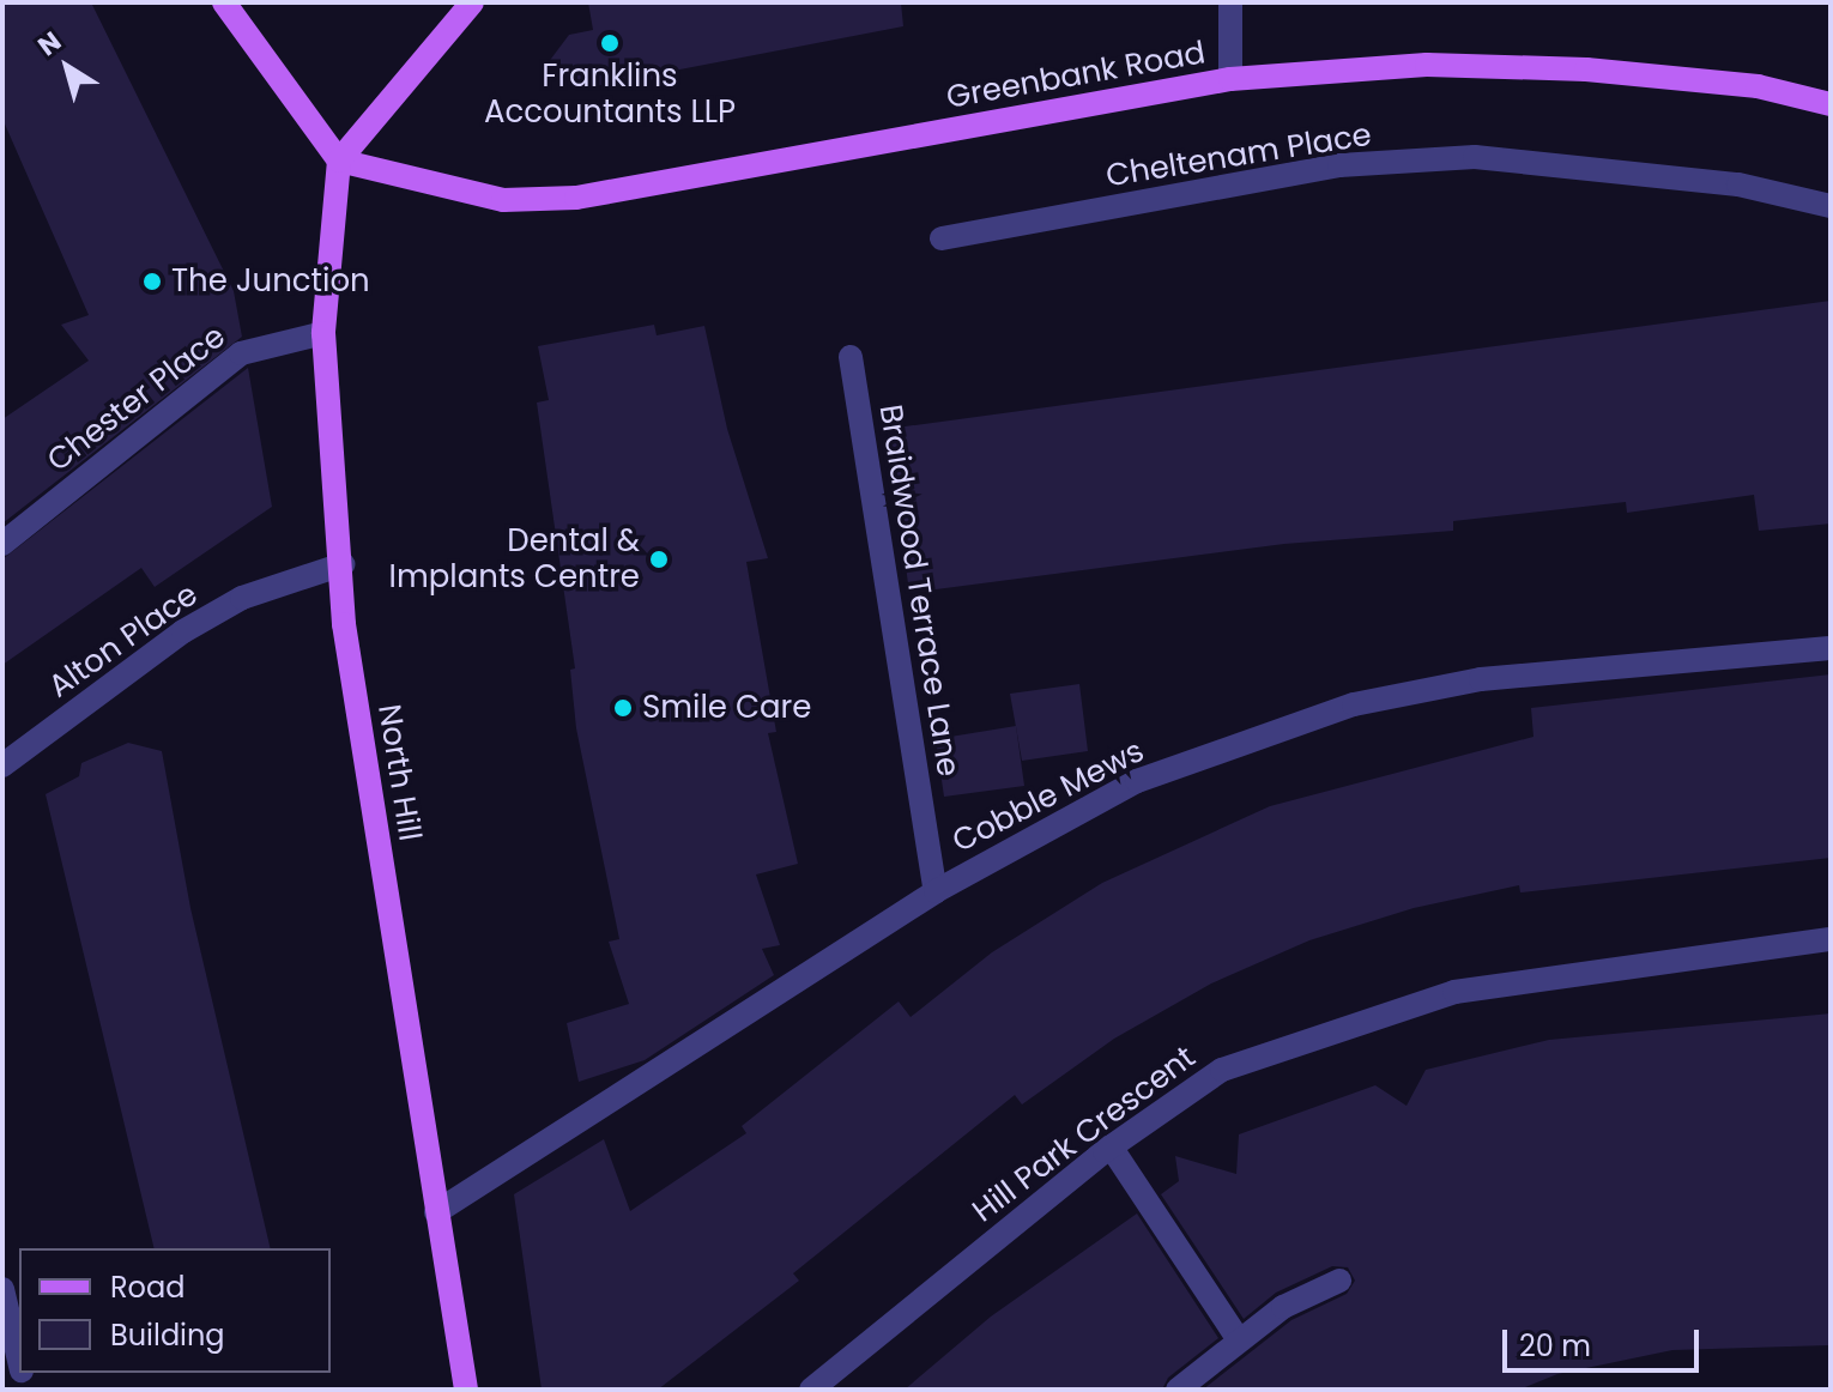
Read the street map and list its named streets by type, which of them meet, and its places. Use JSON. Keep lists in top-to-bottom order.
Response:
{
  "streets": {
    "main road": ["Greenbank Road", "North Hill"],
    "street": [
      "Cheltenam Place",
      "Chester Place",
      "Braidwood Terrace Lane",
      "Alton Place",
      "Cobble Mews",
      "Hill Park Crescent"
    ]
  },
  "crossings": [
    ["Greenbank Road", "North Hill"],
    ["Chester Place", "North Hill"],
    ["Braidwood Terrace Lane", "Cobble Mews"],
    ["Alton Place", "North Hill"],
    ["North Hill", "Cobble Mews"]
  ],
  "places": [
    "Franklins Accountants LLP",
    "The Junction",
    "Dental & Implants Centre",
    "Smile Care"
  ],
  "legend": ["Road", "Building"],
  "scale_bar": "20 m",
  "north": "top left"
}
